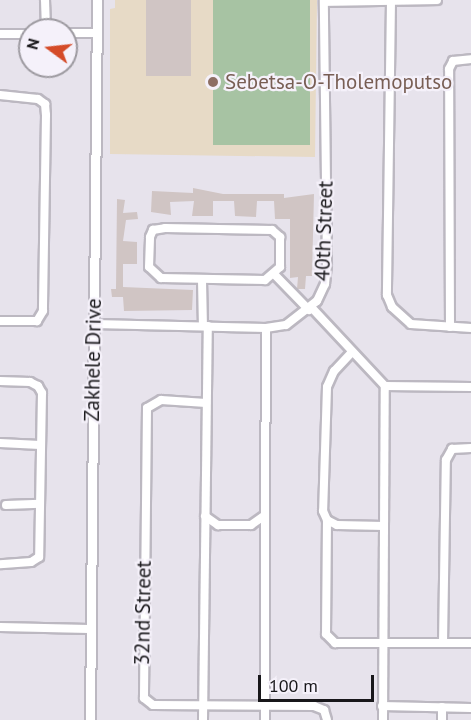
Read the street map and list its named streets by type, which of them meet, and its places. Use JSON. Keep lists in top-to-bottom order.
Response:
{
  "streets": {
    "street": ["40th Street", "Zakhele Drive", "32nd Street"]
  },
  "crossings": [
    ["40th Street", "Zakhele Drive"]
  ],
  "places": ["Sebetsa-O-Tholemoputso"],
  "scale_bar": "100 m",
  "north": "left"
}
